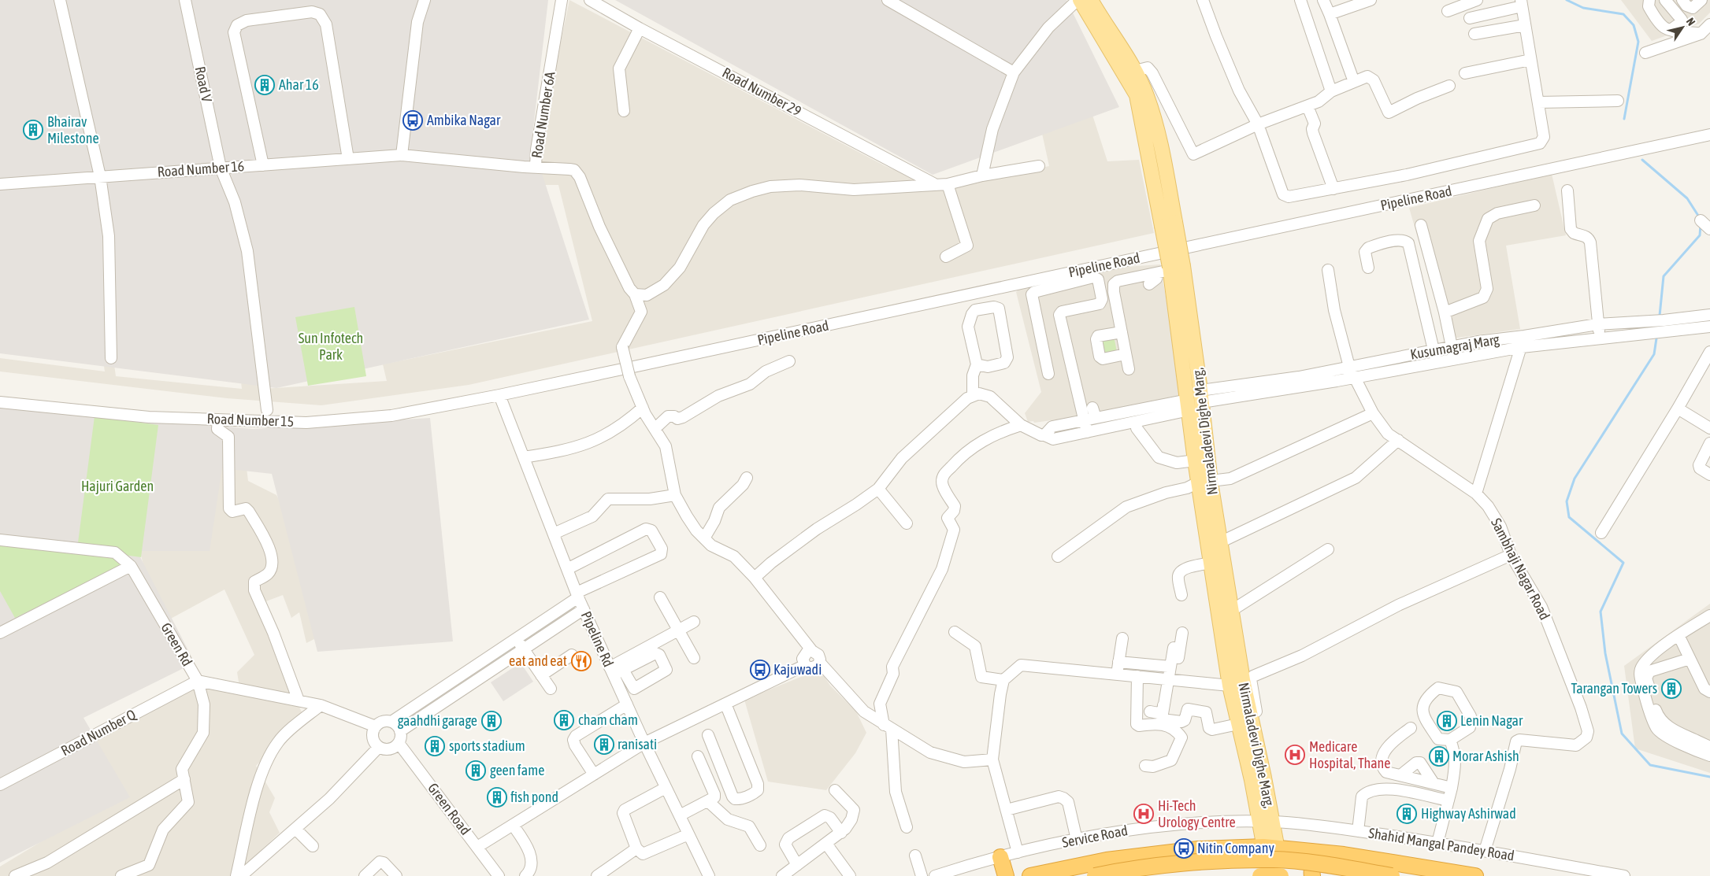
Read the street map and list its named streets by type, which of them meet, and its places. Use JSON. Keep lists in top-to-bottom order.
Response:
{
  "streets": {
    "main road": ["Nirmaladevi Dighe Marg,"],
    "street": [
      "Road V",
      "Road Number 29",
      "Road Number 6A",
      "Road Number 16",
      "Pipeline Road",
      "Kusumagraj Marg",
      "Road Number 15",
      "Sambhaji Nagar Road",
      "Pipeline Rd",
      "Green Rd",
      "Road Number Q",
      "Green Road",
      "Service Road",
      "Shahid Mangal Pandey Road"
    ]
  },
  "crossings": [
    ["Road V", "Road Number 16"],
    ["Road Number 6A", "Road Number 16"],
    ["Pipeline Road", "Road Number 15"],
    ["Pipeline Road", "Pipeline Rd"],
    ["Kusumagraj Marg", "Nirmaladevi Dighe Marg,"],
    ["Kusumagraj Marg", "Sambhaji Nagar Road"],
    ["Road Number 15", "Pipeline Rd"],
    ["Nirmaladevi Dighe Marg,", "Service Road"],
    ["Nirmaladevi Dighe Marg,", "Shahid Mangal Pandey Road"],
    ["Sambhaji Nagar Road", "Shahid Mangal Pandey Road"],
    ["Green Rd", "Road Number Q"],
    ["Green Rd", "Green Road"],
    ["Service Road", "Shahid Mangal Pandey Road"]
  ],
  "parks": ["Sun Infotech Park", "Hajuri Garden"],
  "places": {
    "building": [
      "Ahar 16",
      "Bhairav Milestone",
      "Tarangan Towers",
      "cham cham",
      "gaahdhi garage",
      "Lenin Nagar",
      "ranisati",
      "sports stadium",
      "Morar Ashish",
      "geen fame",
      "fish pond",
      "Highway Ashirwad"
    ],
    "bus stop": ["Ambika Nagar", "Kajuwadi", "Nitin Company"],
    "restaurant": ["eat and eat"],
    "hospital": ["Medicare Hospital, Thane", "Hi-Tech Urology Centre"]
  },
  "north": "top right"
}
